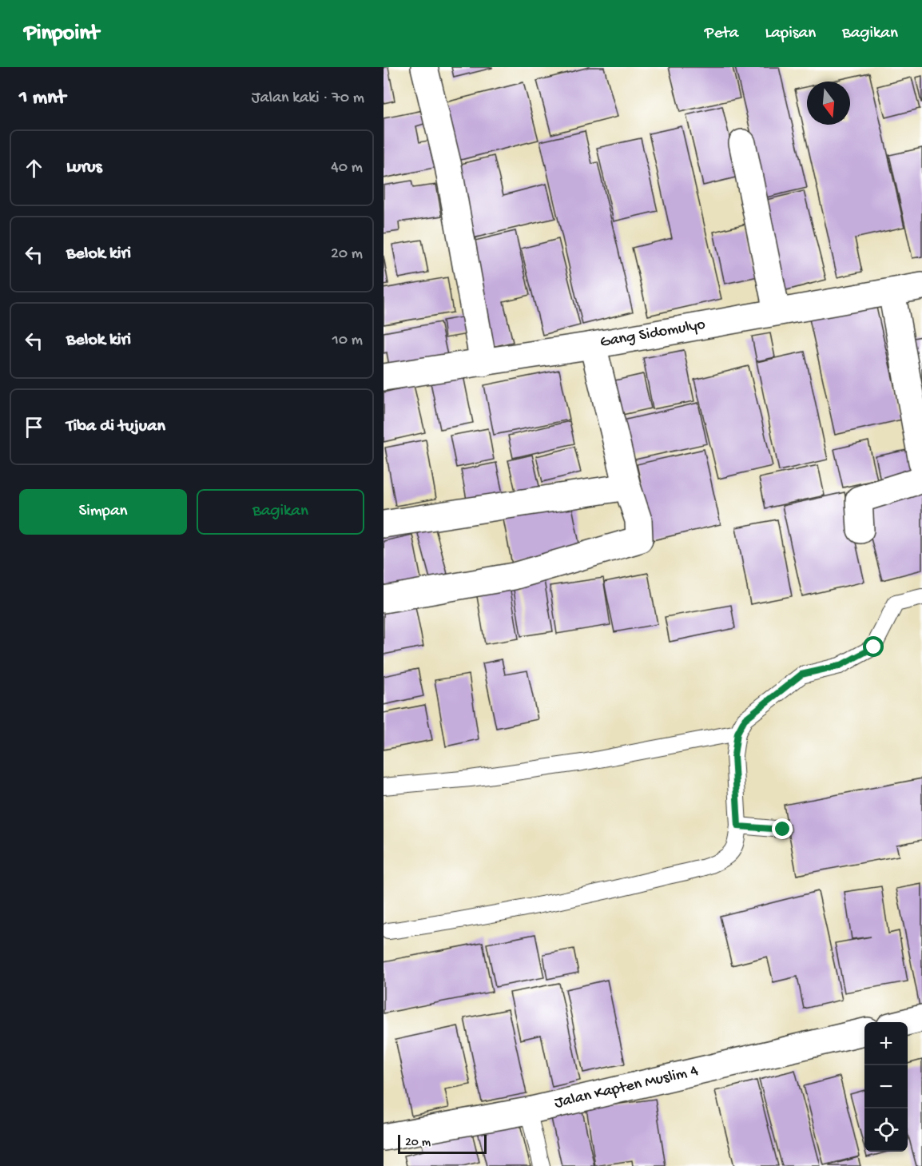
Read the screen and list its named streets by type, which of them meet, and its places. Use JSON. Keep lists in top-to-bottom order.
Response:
{
  "streets": {
    "street": ["Gang Sidomulyo", "Jalan Kapten Muslim 4"]
  },
  "scale_bar": "20 m",
  "north": "bottom",
  "page": {
    "header": "Pinpoint",
    "nav": ["Peta", "Lapisan", "Bagikan"],
    "heading": ["1 mnt", "Jalan kaki · 70 m"],
    "list": [
      ["Lurus", "40 m"],
      ["Belok kiri", "20 m"],
      ["Belok kiri", "10 m"],
      "Tiba di tujuan"
    ],
    "buttons": ["Simpan", "Bagikan"],
    "map_buttons": ["+", "−"],
    "scale": "20 m"
  }
}
